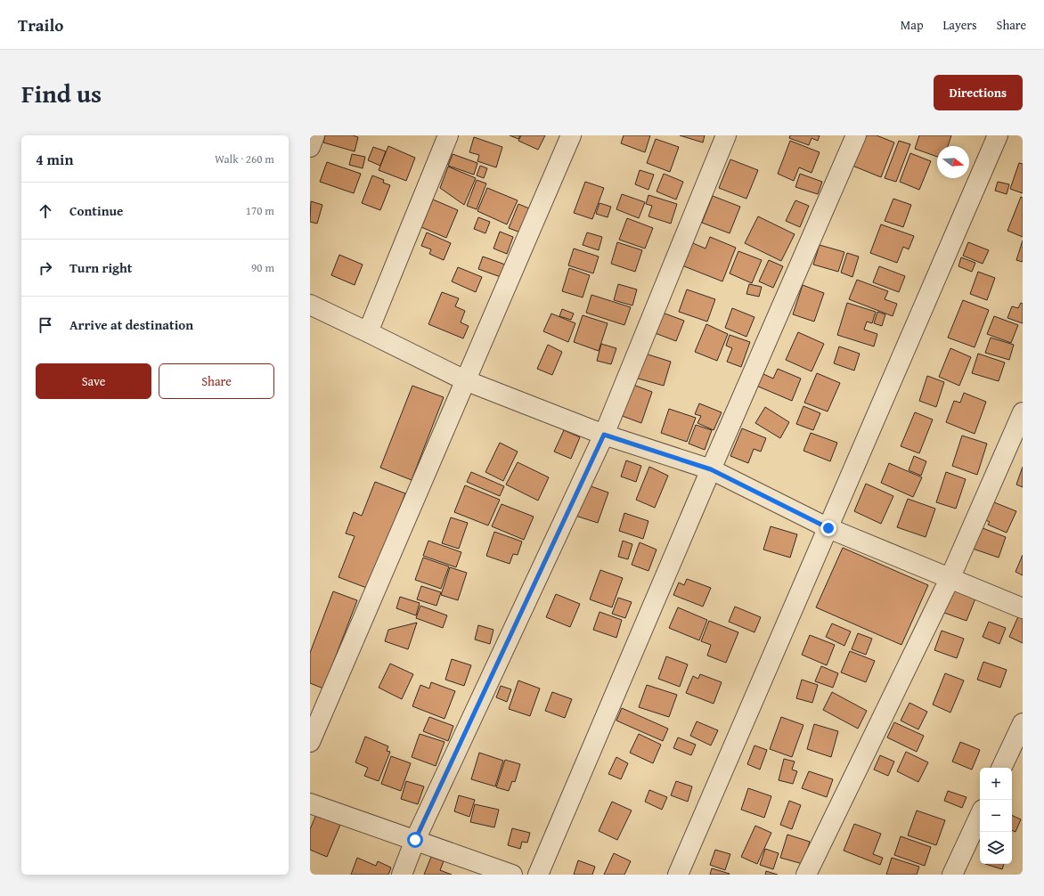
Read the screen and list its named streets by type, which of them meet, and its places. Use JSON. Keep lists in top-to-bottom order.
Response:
{
  "north": "right",
  "page": {
    "header": "Trailo",
    "nav": ["Map", "Layers", "Share"],
    "title": "Find us",
    "buttons": [
      "Directions",
      ["Save", "Share"]
    ],
    "heading": ["4 min", "Walk · 260 m"],
    "list": [
      ["Continue", "170 m"],
      ["Turn right", "90 m"],
      "Arrive at destination"
    ],
    "map_buttons": ["+", "−"]
  }
}
